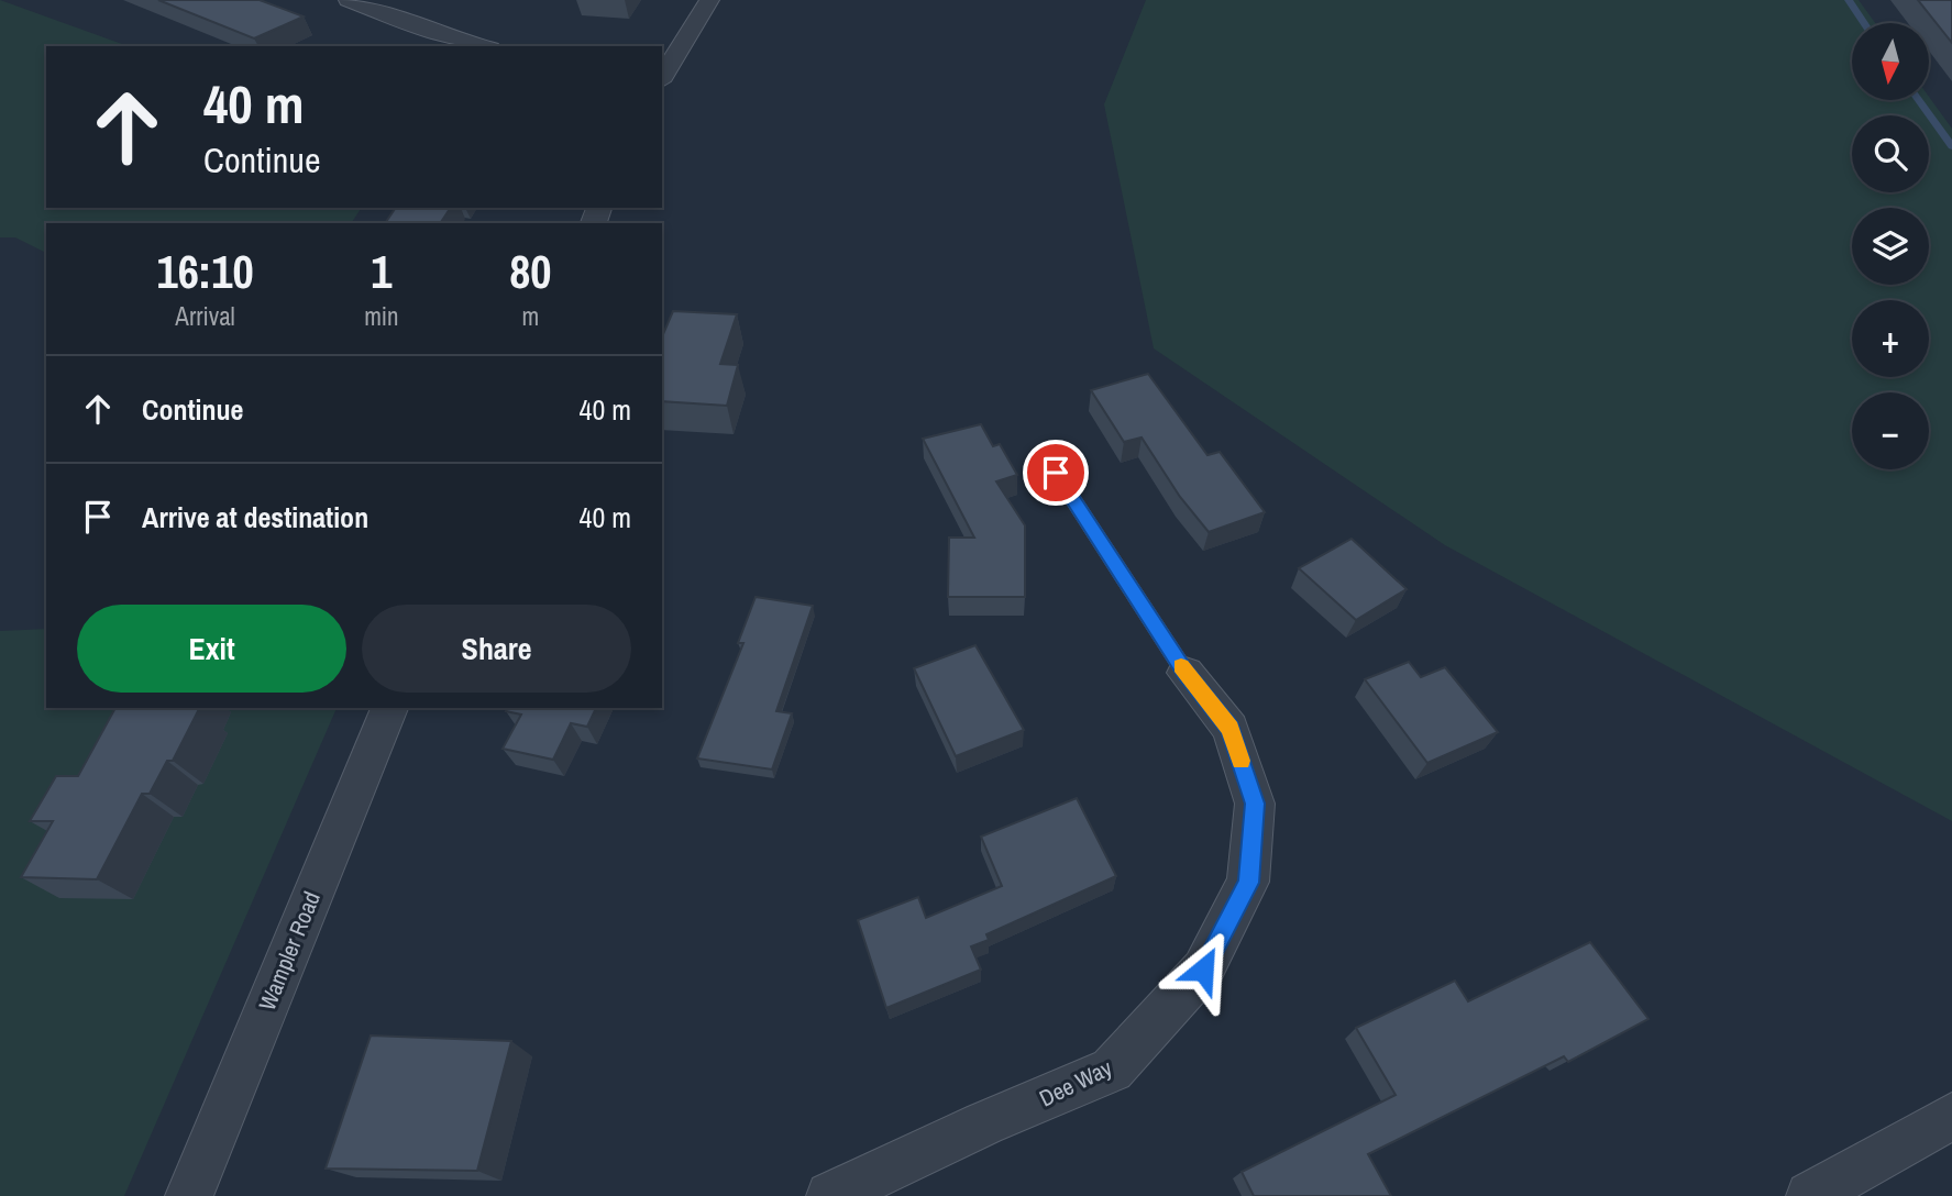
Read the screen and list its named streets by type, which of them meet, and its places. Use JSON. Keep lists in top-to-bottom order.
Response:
{
  "streets": {
    "street": ["Wampler Road", "Dee Way"]
  },
  "north": "bottom",
  "page": {
    "map_buttons": ["+", "−"],
    "turn": ["40 m", "Continue"],
    "eta": [
      "16:10",
      "Arrival",
      "1",
      "min",
      "80",
      "m"
    ],
    "list": [
      {
        "name": "Continue",
        "value": "40 m"
      },
      {
        "name": "Arrive at destination",
        "value": "40 m"
      }
    ],
    "buttons": ["Exit", "Share"]
  }
}
